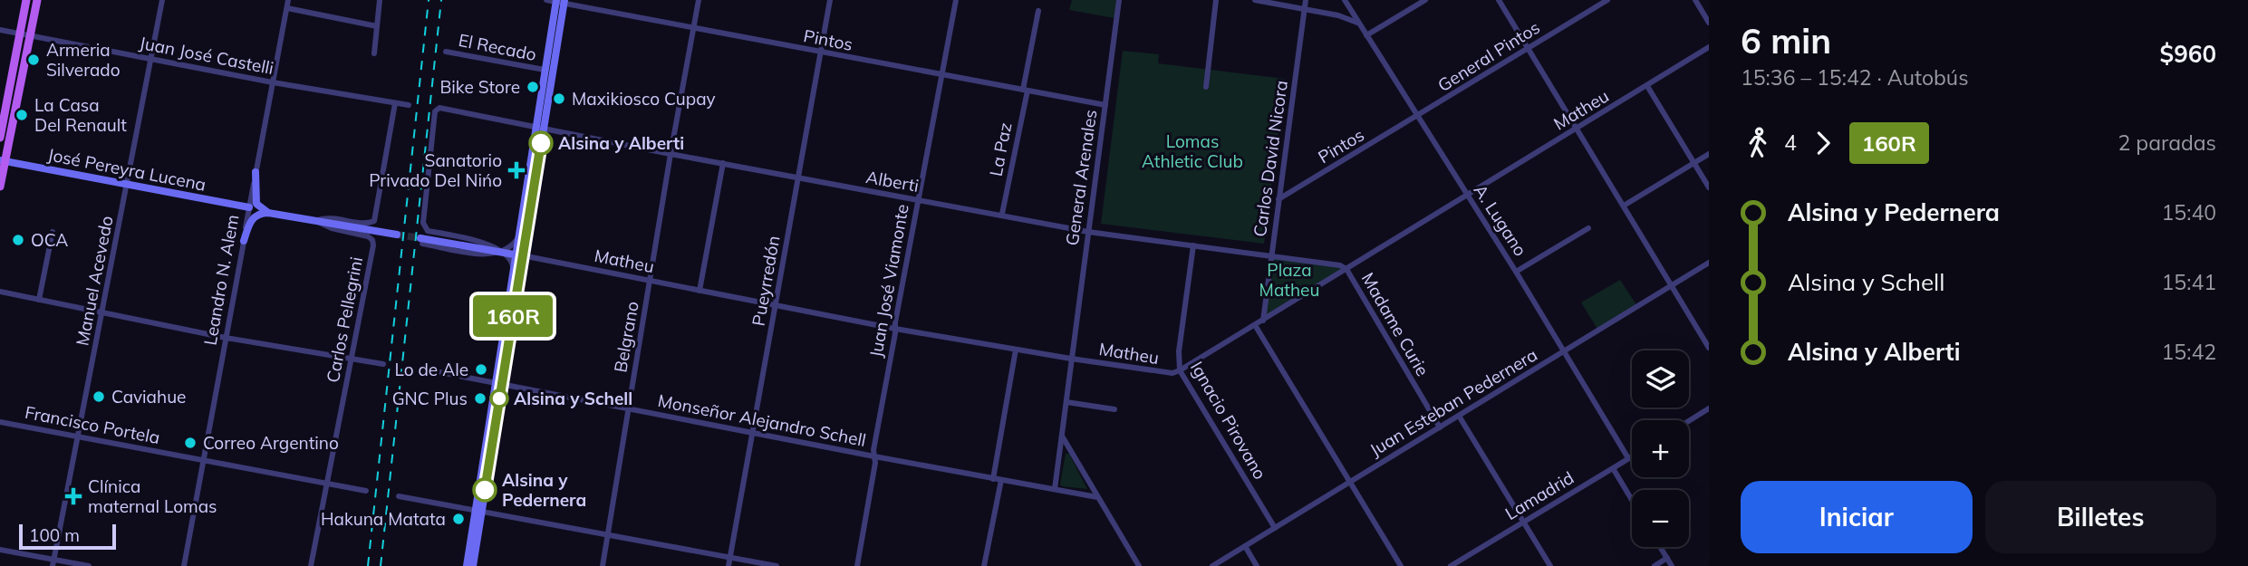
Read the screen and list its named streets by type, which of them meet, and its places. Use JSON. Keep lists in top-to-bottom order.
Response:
{
  "streets": {
    "main road": ["Matheu", "José Pereyra Lucena"],
    "street": [
      "Pintos",
      "El Recado",
      "Juan José Castelli",
      "General Pintos",
      "La Paz",
      "Carlos David Nicora",
      "General Arenales",
      "Alberti",
      "A. Lugano",
      "Leandro N. Alem",
      "Manuel Acevedo",
      "Pueyrredón",
      "Juan José Viamonte",
      "Carlos Pellegrini",
      "Madame Curie",
      "Belgrano",
      "Juan Esteban Pedernera",
      "Monseñor Alejandro Schell",
      "Ignacio Pirovano",
      "Francisco Portela",
      "Lamadrid"
    ]
  },
  "crossings": [
    ["Pintos", "General Pintos"],
    ["Pintos", "La Paz"],
    ["Pintos", "Carlos David Nicora"],
    ["Pintos", "General Arenales"],
    ["Pintos", "A. Lugano"],
    ["Pintos", "Pueyrredón"],
    ["Pintos", "Juan José Viamonte"],
    ["Pintos", "Belgrano"],
    ["Juan José Castelli", "Leandro N. Alem"],
    ["Juan José Castelli", "Manuel Acevedo"],
    ["General Pintos", "A. Lugano"],
    ["Matheu", "Carlos David Nicora"],
    ["Matheu", "General Arenales"],
    ["Matheu", "Alberti"],
    ["Matheu", "A. Lugano"],
    ["Matheu", "Pueyrredón"],
    ["Matheu", "Juan José Viamonte"],
    ["Matheu", "Madame Curie"],
    ["Matheu", "Belgrano"],
    ["Matheu", "Ignacio Pirovano"],
    ["La Paz", "Alberti"],
    ["Carlos David Nicora", "Alberti"],
    ["José Pereyra Lucena", "Leandro N. Alem"],
    ["José Pereyra Lucena", "Manuel Acevedo"],
    ["General Arenales", "Alberti"],
    ["General Arenales", "Monseñor Alejandro Schell"],
    ["Alberti", "Pueyrredón"],
    ["Alberti", "Juan José Viamonte"],
    ["Alberti", "Madame Curie"],
    ["Alberti", "Belgrano"],
    ["Alberti", "Ignacio Pirovano"],
    ["A. Lugano", "Juan Esteban Pedernera"],
    ["A. Lugano", "Lamadrid"],
    ["Leandro N. Alem", "Francisco Portela"],
    ["Manuel Acevedo", "Francisco Portela"],
    ["Pueyrredón", "Monseñor Alejandro Schell"],
    ["Juan José Viamonte", "Monseñor Alejandro Schell"],
    ["Carlos Pellegrini", "Francisco Portela"],
    ["Madame Curie", "Juan Esteban Pedernera"],
    ["Belgrano", "Monseñor Alejandro Schell"],
    ["Juan Esteban Pedernera", "Ignacio Pirovano"]
  ],
  "parks": ["Lomas Athletic Club", "Plaza Matheu"],
  "places": {
    "other": [
      "Armeria Silverado",
      "Bike Store",
      "Maxikiosco Cupay",
      "La Casa Del Renault",
      "Alsina y Alberti",
      "OCA",
      "Lo de Ale",
      "Caviahue",
      "GNC Plus",
      "Alsina y Schell",
      "Correo Argentino",
      "Alsina y Pedernera",
      "Hakuna Matata"
    ],
    "health": ["Sanatorio Privado Del Nińo", "Clínica maternal Lomas"]
  },
  "lines": ["bus line 160R"],
  "scale_bar": "100 m",
  "page": {
    "on_map": "160R",
    "heading": ["6 min", "15:36 – 15:42 · Autobús", "$960"],
    "legs": ["4", "160R", "2 paradas"],
    "list": [
      {
        "name": "Alsina y Pedernera",
        "value": "15:40"
      },
      {
        "name": "Alsina y Schell",
        "value": "15:41"
      },
      {
        "name": "Alsina y Alberti",
        "value": "15:42"
      }
    ],
    "map_buttons": ["+", "−"],
    "buttons": ["Iniciar", "Billetes"],
    "scale": "100 m"
  }
}
